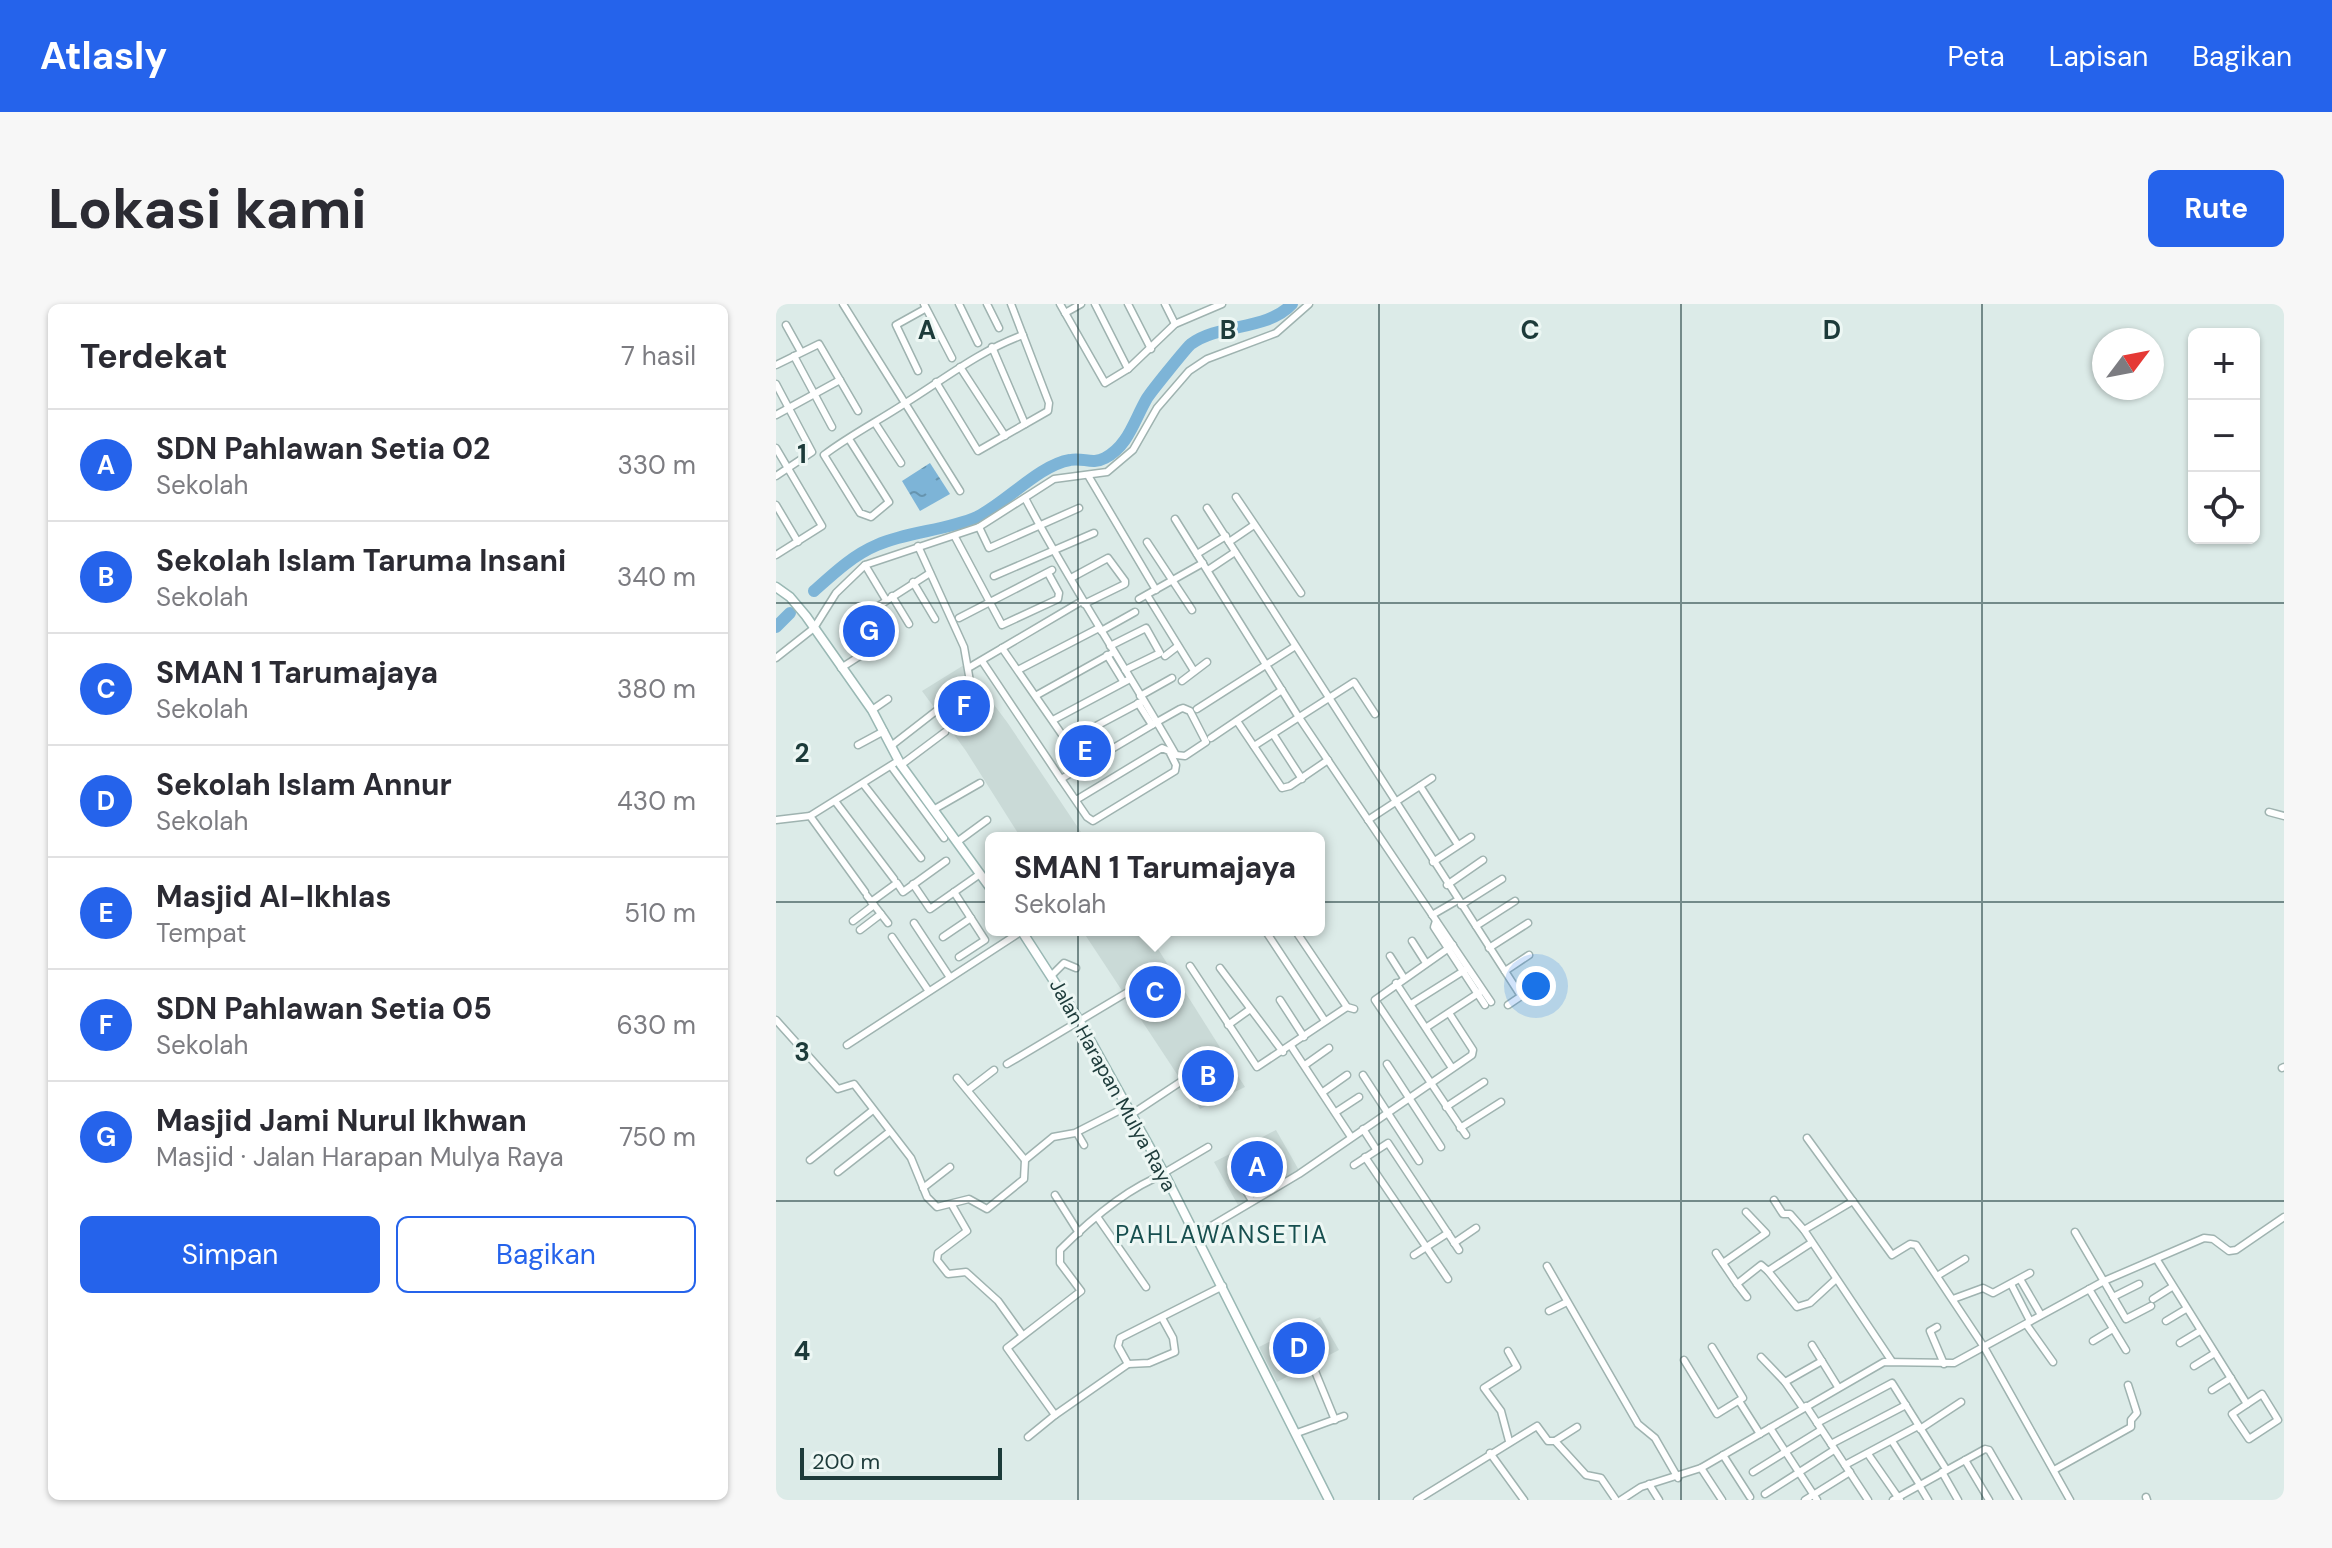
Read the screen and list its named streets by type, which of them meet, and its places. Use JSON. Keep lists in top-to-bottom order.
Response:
{
  "streets": {
    "street": ["Jalan Harapan Mulya Raya"]
  },
  "districts": ["PAHLAWANSETIA"],
  "scale_bar": "200 m",
  "north": "top right",
  "page": {
    "header": "Atlasly",
    "nav": ["Peta", "Lapisan", "Bagikan"],
    "buttons": [
      "Rute",
      ["Simpan", "Bagikan"]
    ],
    "title": "Lokasi kami",
    "heading": ["Terdekat", "7 hasil"],
    "map_buttons": ["+", "−"],
    "list": [
      {
        "mark": "A",
        "name": "SDN Pahlawan Setia 02",
        "note": "Sekolah",
        "value": "330 m"
      },
      {
        "mark": "B",
        "name": "Sekolah Islam Taruma Insani",
        "note": "Sekolah",
        "value": "340 m"
      },
      {
        "mark": "C",
        "name": "SMAN 1 Tarumajaya",
        "note": "Sekolah",
        "value": "380 m"
      },
      {
        "mark": "D",
        "name": "Sekolah Islam Annur",
        "note": "Sekolah",
        "value": "430 m"
      },
      {
        "mark": "E",
        "name": "Masjid Al-Ikhlas",
        "note": "Tempat",
        "value": "510 m"
      },
      {
        "mark": "F",
        "name": "SDN Pahlawan Setia 05",
        "note": "Sekolah",
        "value": "630 m"
      },
      {
        "mark": "G",
        "name": "Masjid Jami Nurul Ikhwan",
        "note": "Masjid · Jalan Harapan Mulya Raya",
        "value": "750 m"
      }
    ],
    "pins": [
      "G",
      "F",
      "E",
      "C",
      "B",
      "A",
      "D"
    ],
    "popup": ["SMAN 1 Tarumajaya", "Sekolah"],
    "scale": "200 m"
  },
  "grid": {
    "columns": [
      "A",
      "B",
      "C",
      "D"
    ],
    "rows": [
      "1",
      "2",
      "3",
      "4"
    ]
  }
}
